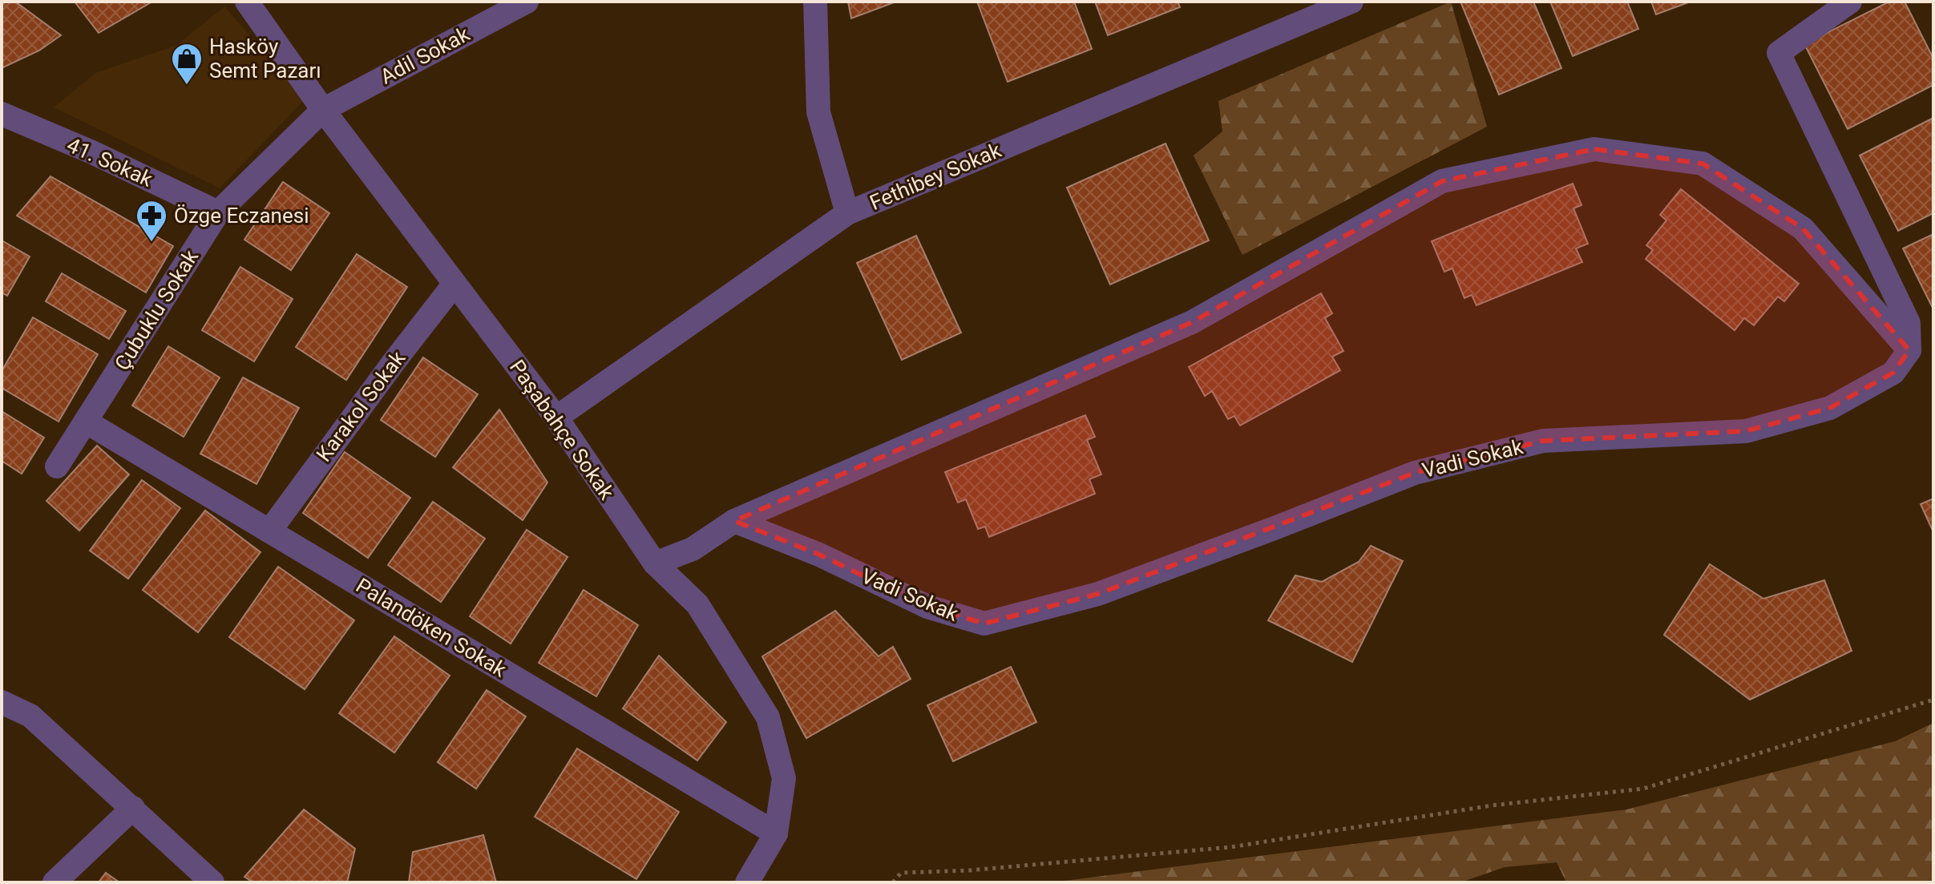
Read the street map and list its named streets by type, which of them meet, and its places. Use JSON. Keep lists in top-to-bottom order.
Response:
{
  "streets": {
    "street": [
      "Adil Sokak",
      "41. Sokak",
      "Fethibey Sokak",
      "Çubuklu Sokak",
      "Karakol Sokak",
      "Paşabahçe Sokak",
      "Vadi Sokak",
      "Palandöken Sokak"
    ]
  },
  "crossings": [
    ["Adil Sokak", "Çubuklu Sokak"],
    ["Adil Sokak", "Paşabahçe Sokak"],
    ["41. Sokak", "Çubuklu Sokak"],
    ["Fethibey Sokak", "Paşabahçe Sokak"],
    ["Çubuklu Sokak", "Paşabahçe Sokak"],
    ["Çubuklu Sokak", "Palandöken Sokak"],
    ["Karakol Sokak", "Paşabahçe Sokak"],
    ["Karakol Sokak", "Palandöken Sokak"],
    ["Paşabahçe Sokak", "Palandöken Sokak"]
  ],
  "places": {
    "shop": ["Hasköy Semt Pazarı"],
    "pharmacy": ["Özge Eczanesi"]
  }
}
